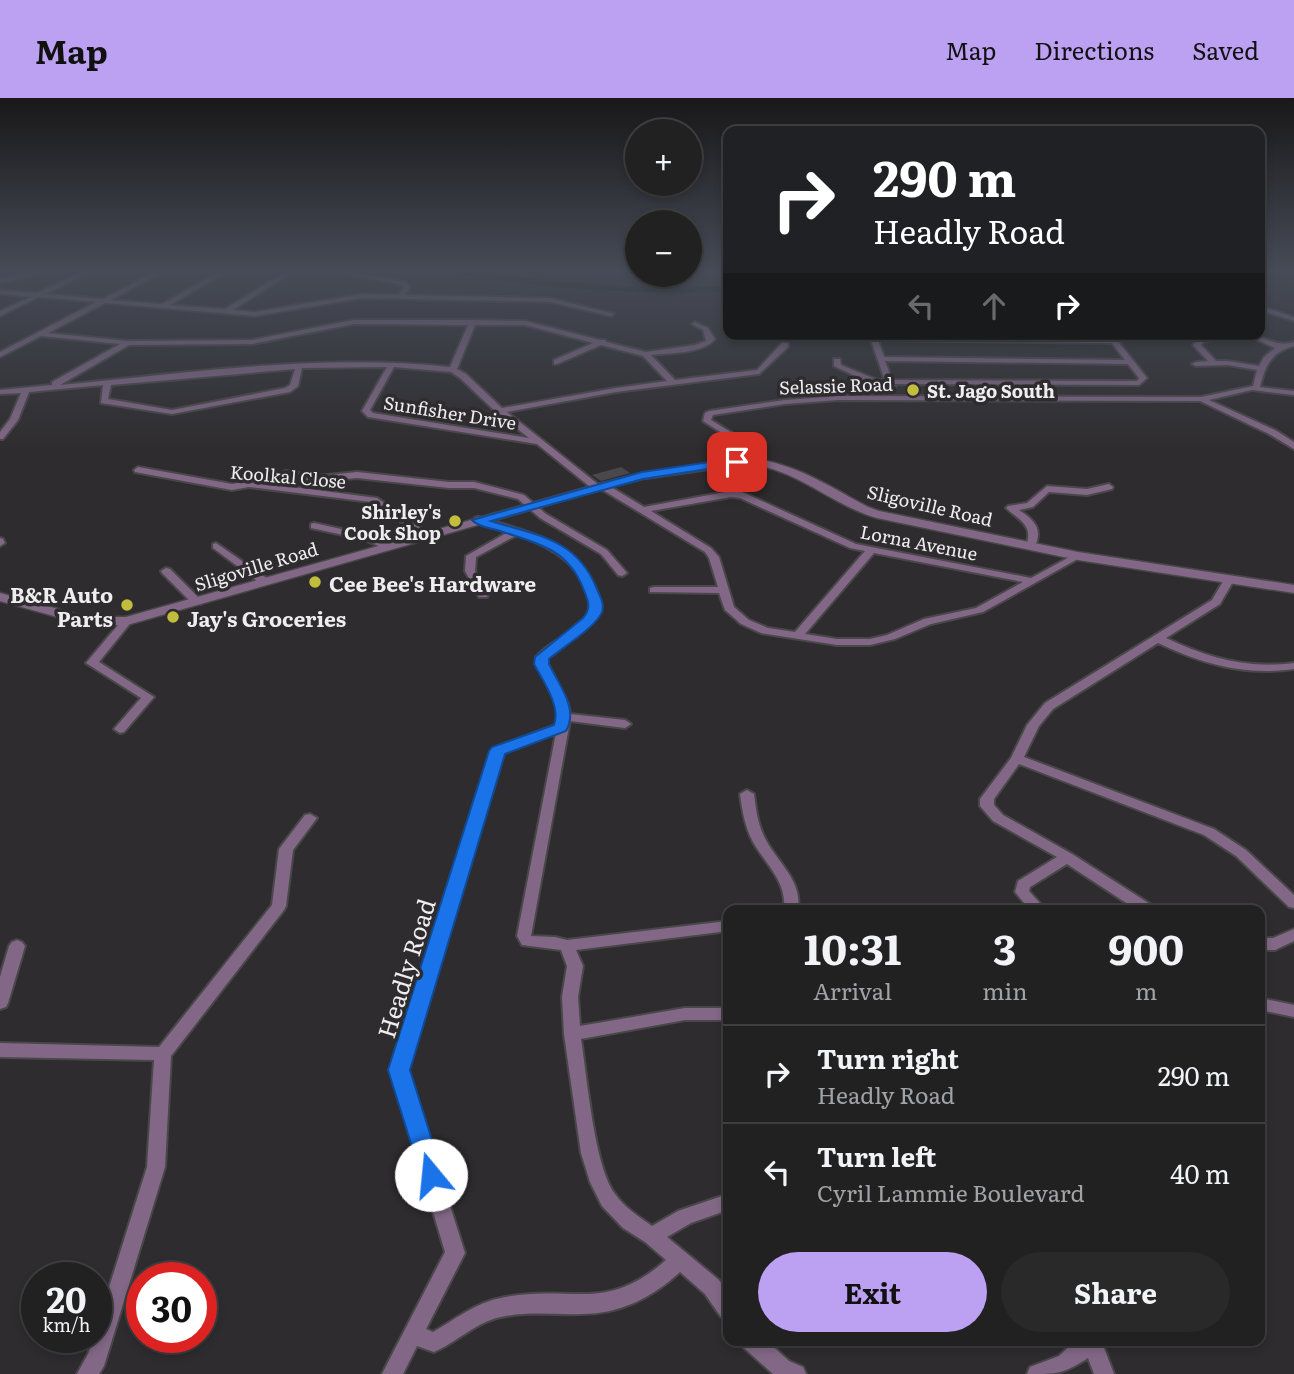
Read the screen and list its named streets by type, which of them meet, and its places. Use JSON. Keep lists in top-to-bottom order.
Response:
{
  "streets": {
    "street": [
      "Selassie Road",
      "Sunfisher Drive",
      "Koolkal Close",
      "Sligoville Road",
      "Lorna Avenue",
      "Headly Road"
    ]
  },
  "crossings": [
    ["Selassie Road", "Sligoville Road"],
    ["Koolkal Close", "Sligoville Road"]
  ],
  "places": [
    "St. Jago South",
    "Shirley's Cook Shop",
    "Cee Bee's Hardware",
    "B&R Auto Parts",
    "Jay's Groceries"
  ],
  "page": {
    "header": "Map",
    "nav": ["Map", "Directions", "Saved"],
    "map_buttons": ["+", "−"],
    "turn": ["290 m", "Headly Road"],
    "eta": [
      "10:31",
      "Arrival",
      "3",
      "min",
      "900",
      "m"
    ],
    "list": [
      {
        "name": "Turn right",
        "note": "Headly Road",
        "value": "290 m"
      },
      {
        "name": "Turn left",
        "note": "Cyril Lammie Boulevard",
        "value": "40 m"
      }
    ],
    "buttons": ["Exit", "Share"],
    "speed": "20 km/h",
    "limit": "30"
  }
}
